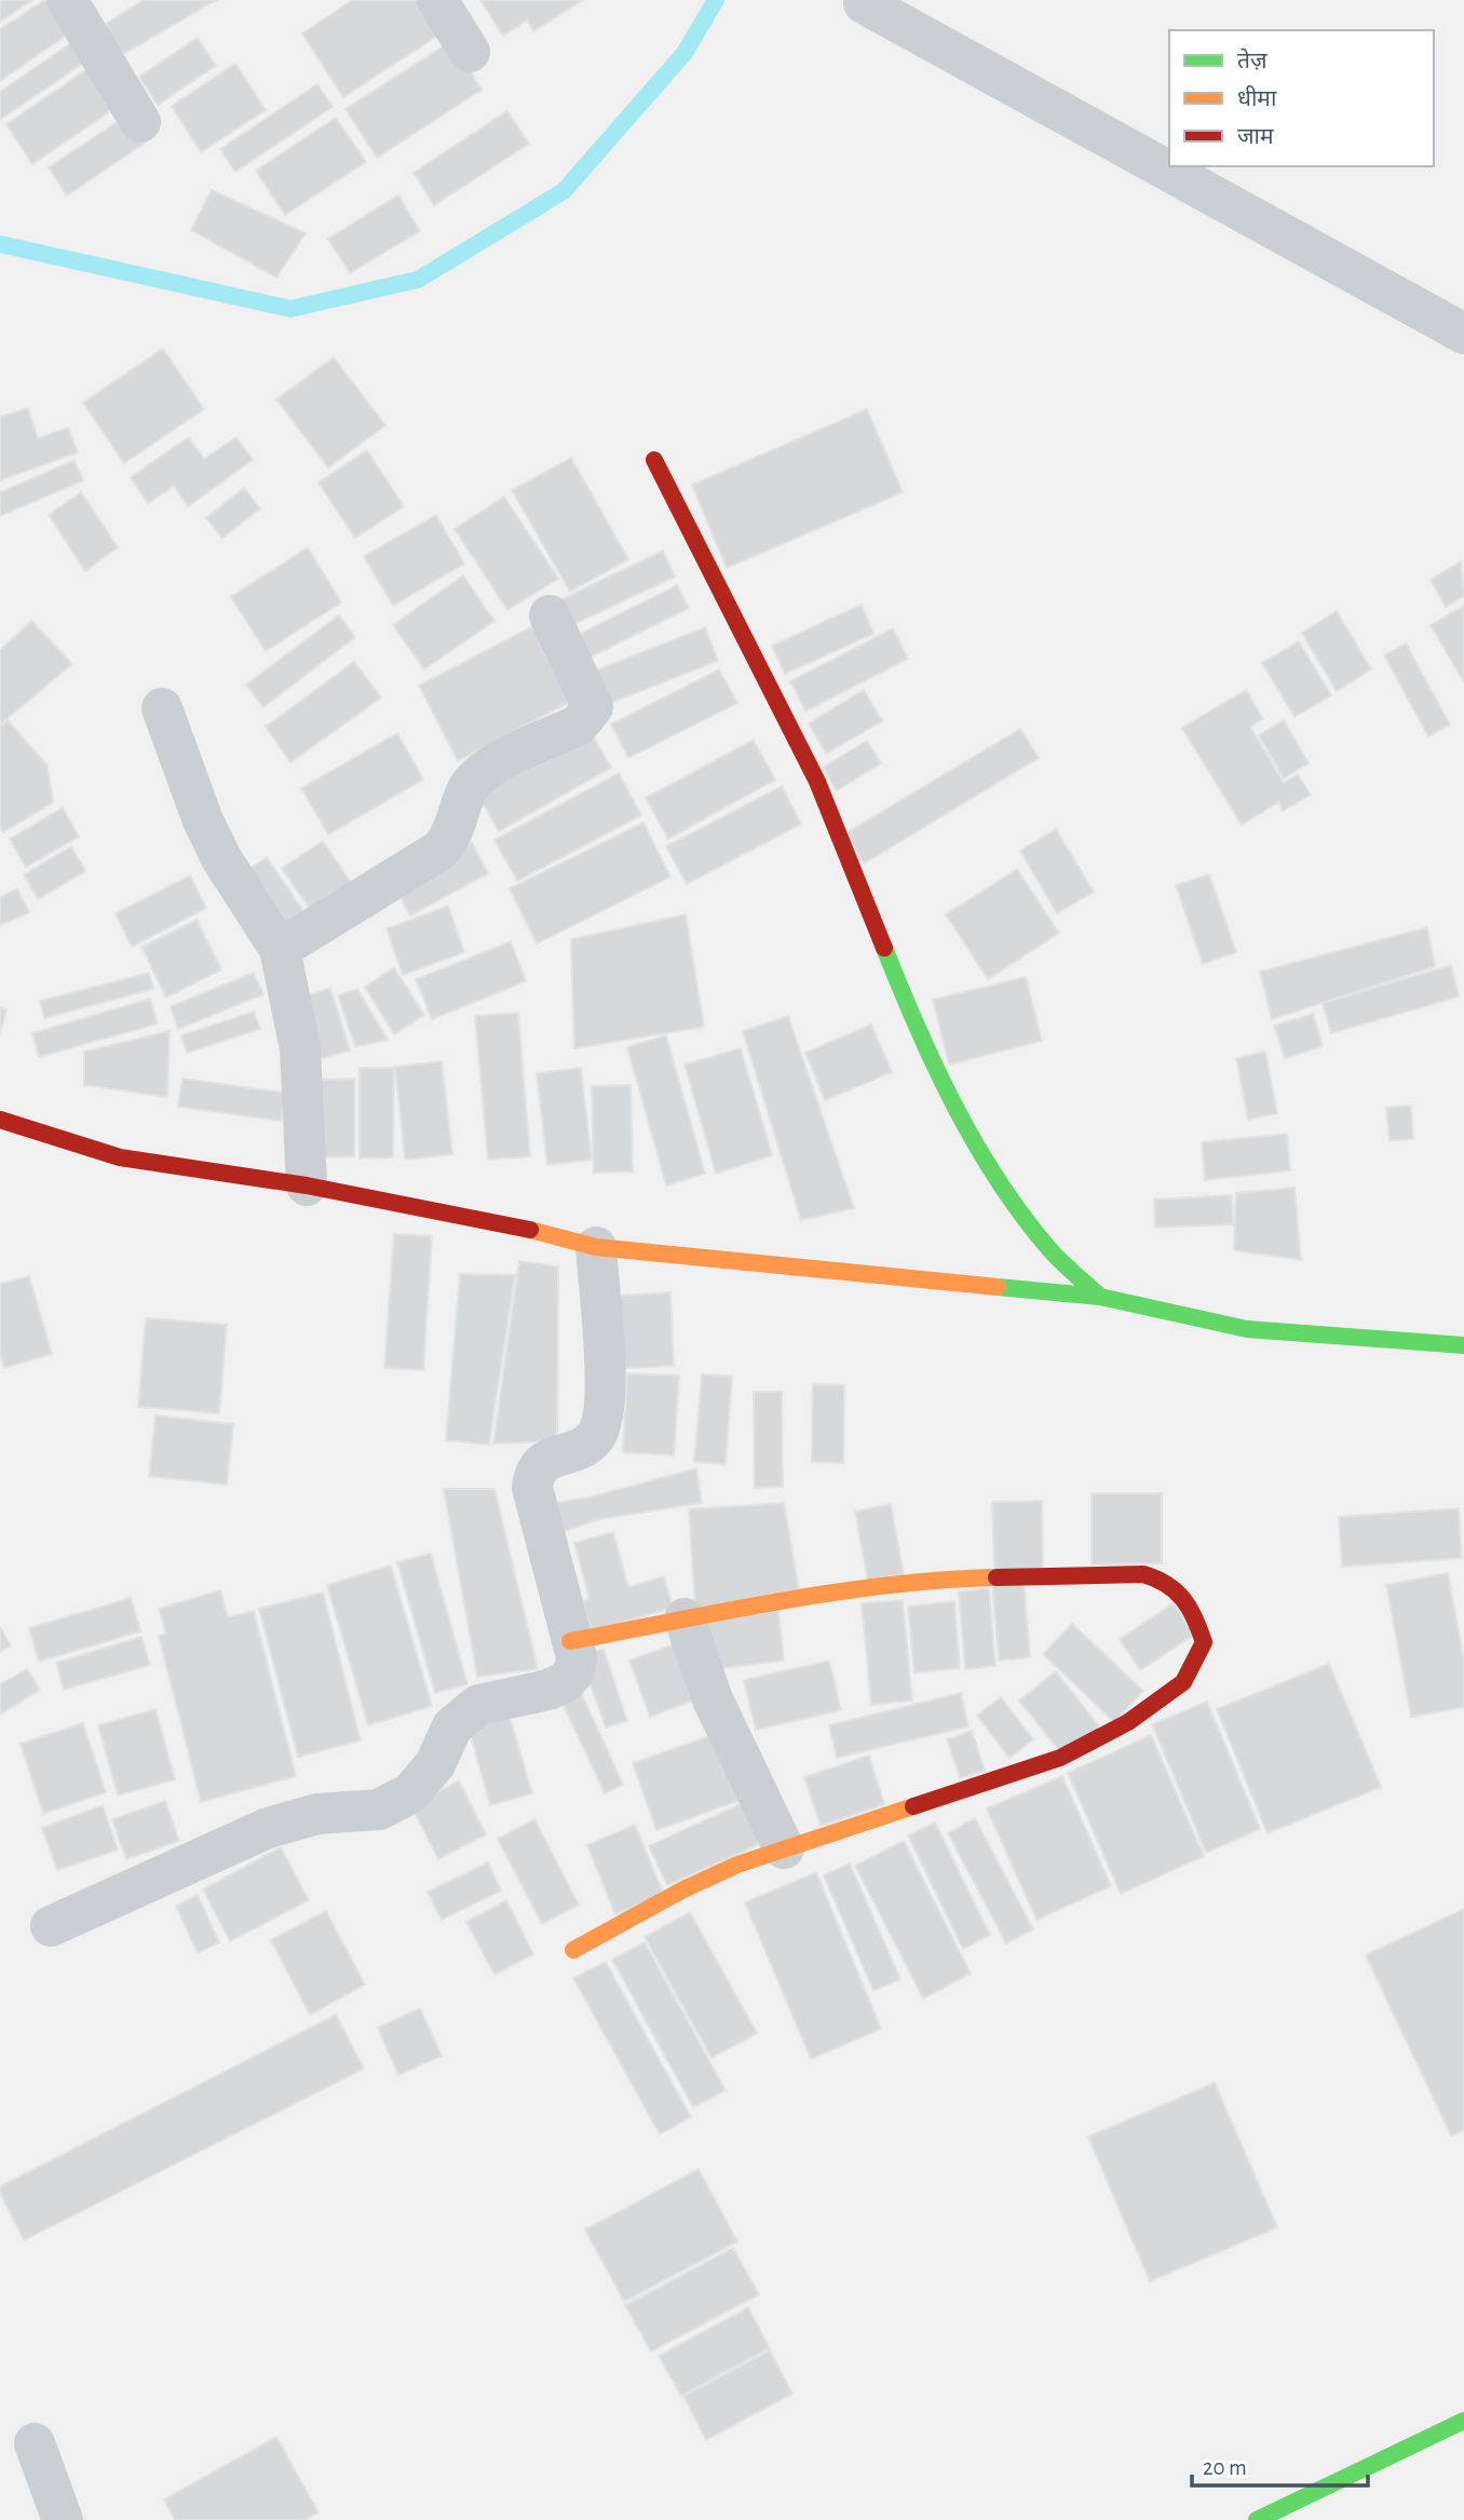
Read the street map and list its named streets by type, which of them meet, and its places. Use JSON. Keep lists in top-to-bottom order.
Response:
{
  "legend": ["तेज़", "धीमा", "जाम"],
  "scale_bar": "20 m"
}
